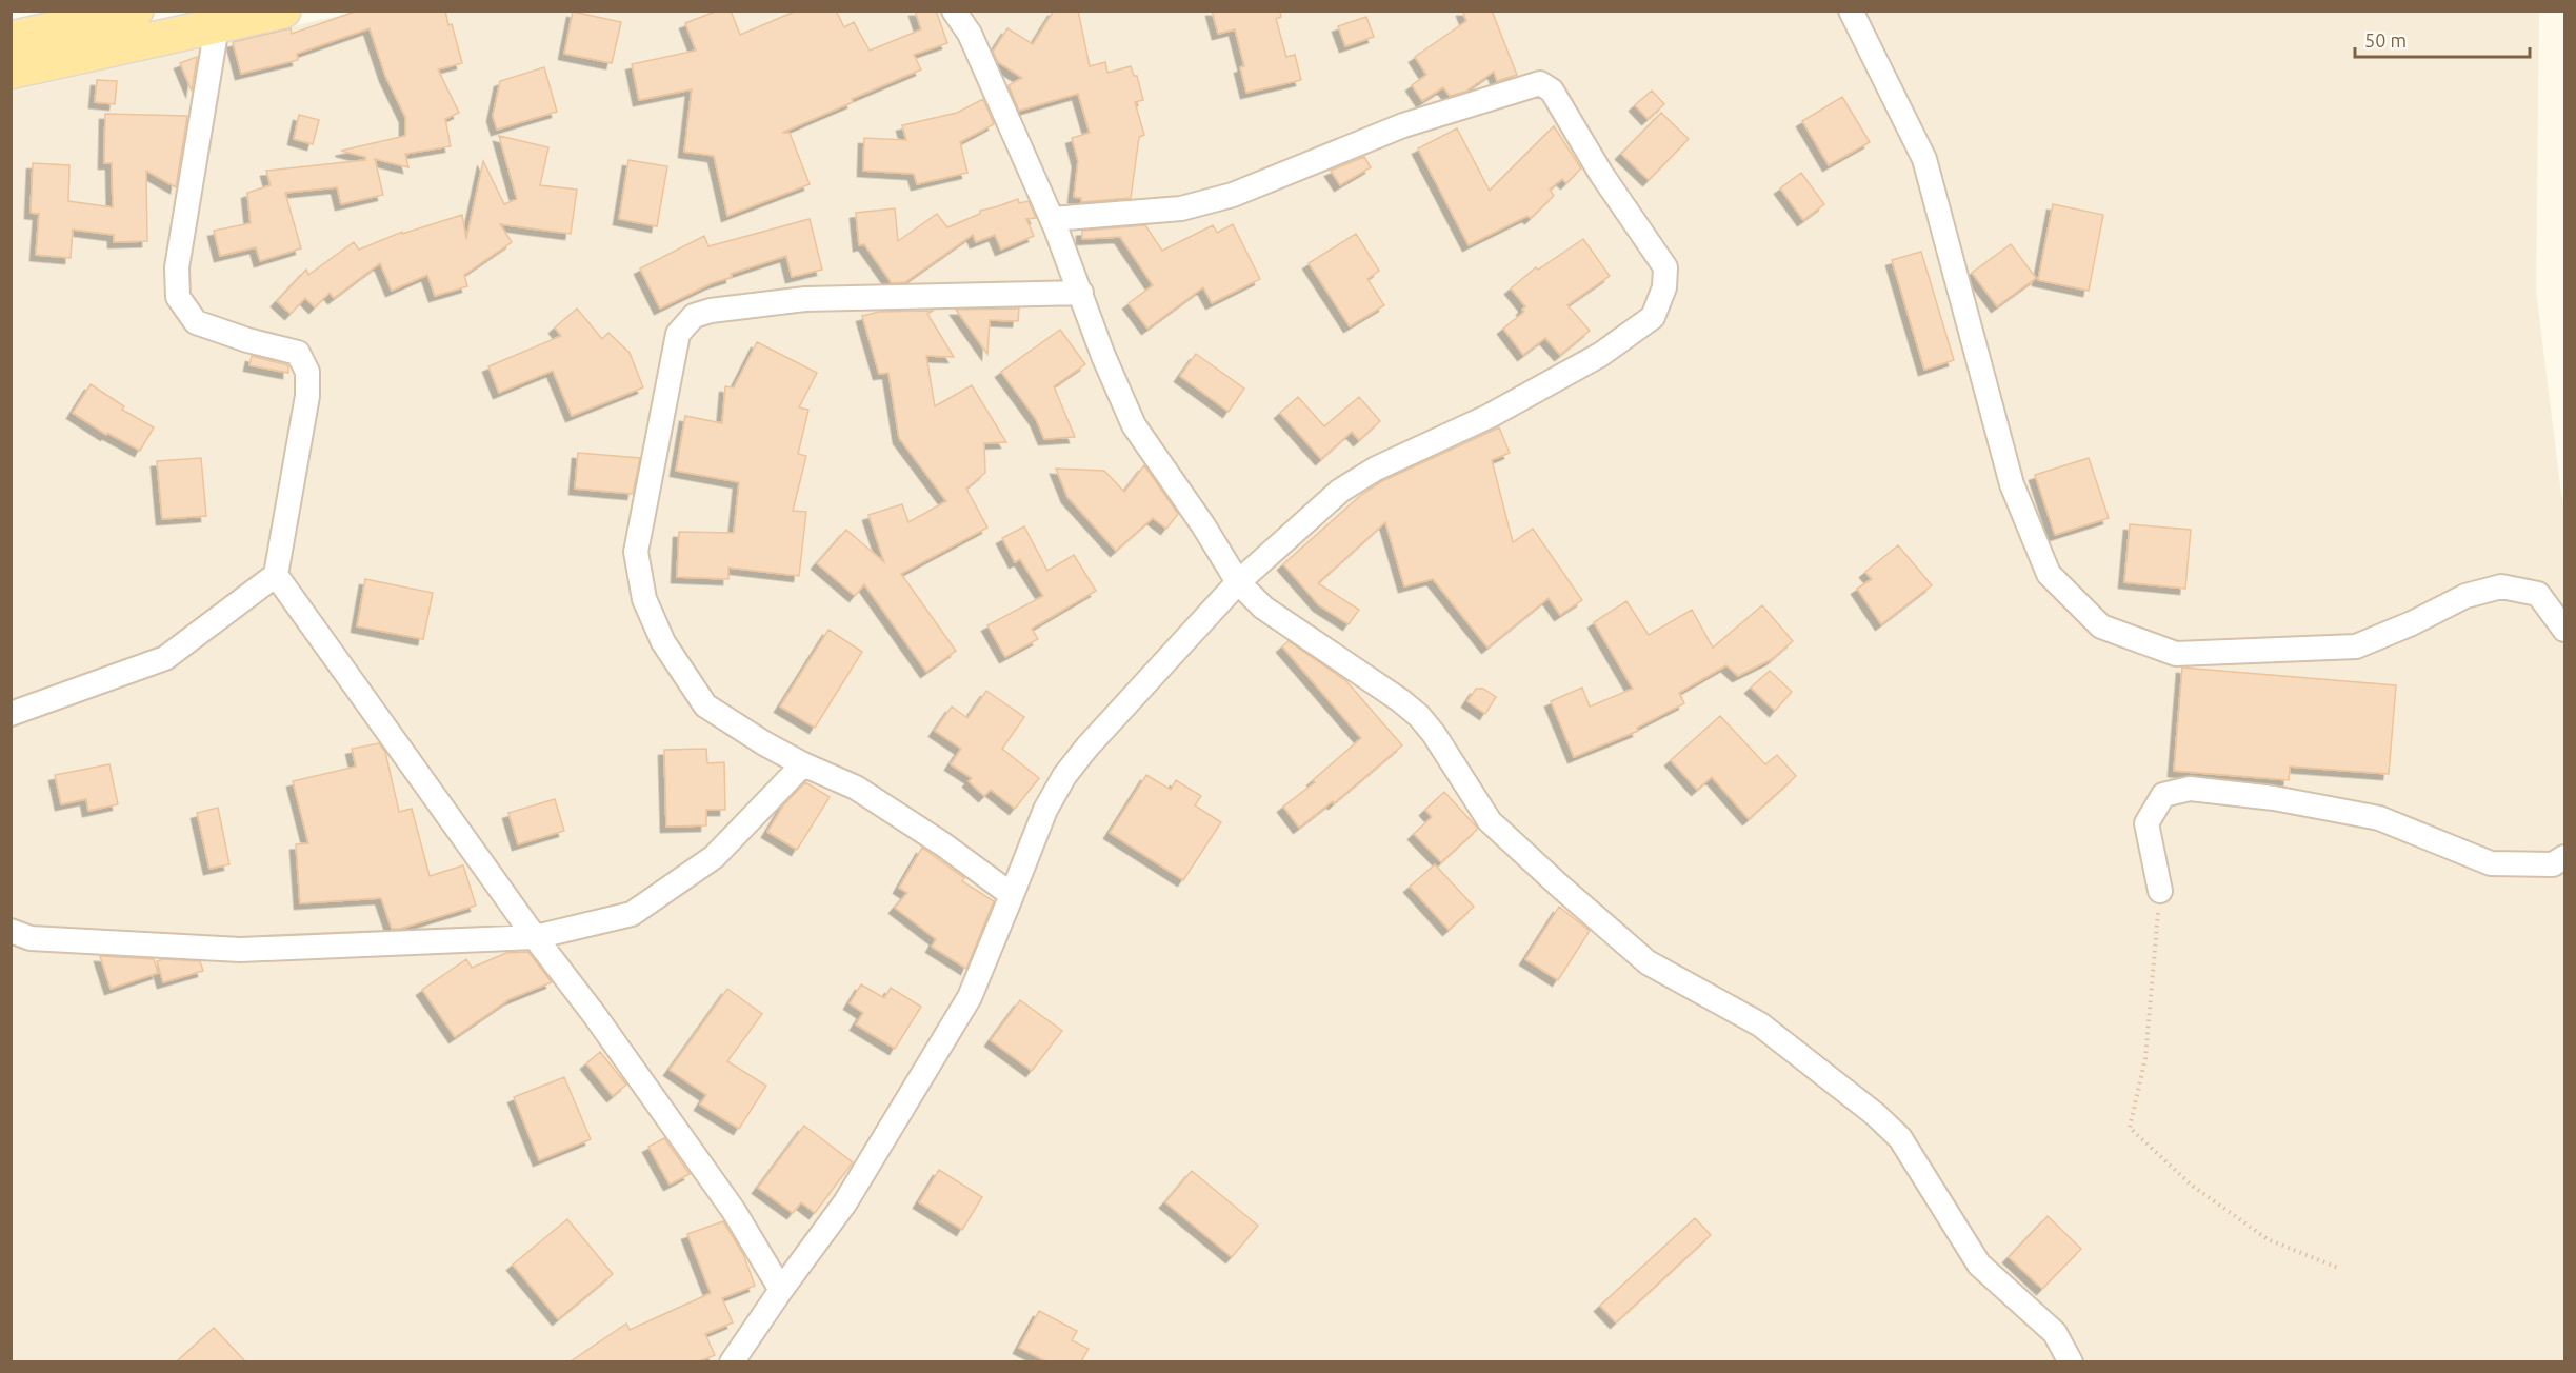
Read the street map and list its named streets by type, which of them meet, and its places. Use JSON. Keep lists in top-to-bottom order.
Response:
{
  "scale_bar": "50 m"
}
